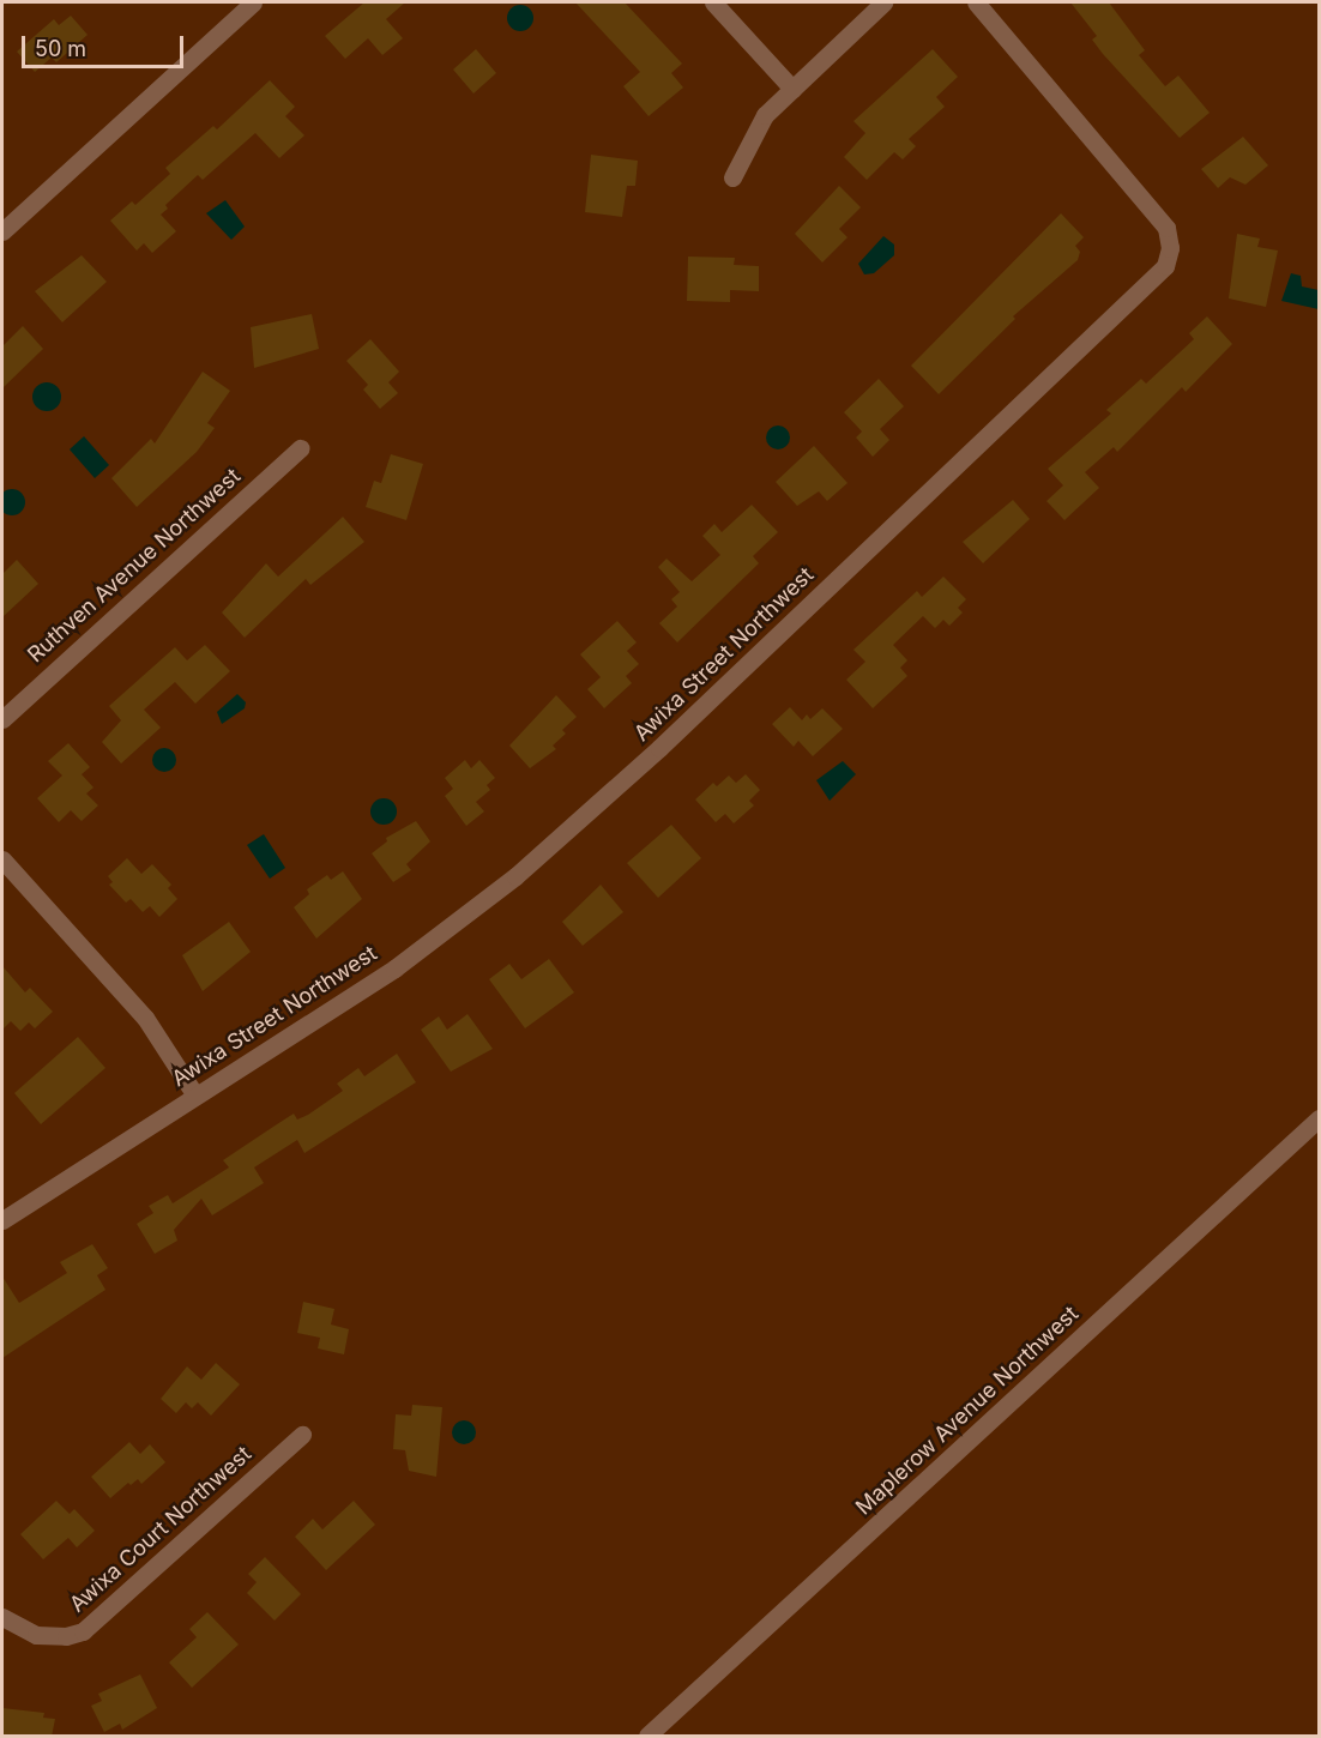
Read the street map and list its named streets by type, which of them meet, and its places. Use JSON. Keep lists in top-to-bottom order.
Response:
{
  "streets": {
    "street": [
      "Ruthven Avenue Northwest",
      "Awixa Street Northwest",
      "Maplerow Avenue Northwest",
      "Awixa Court Northwest"
    ]
  },
  "scale_bar": "50 m"
}
